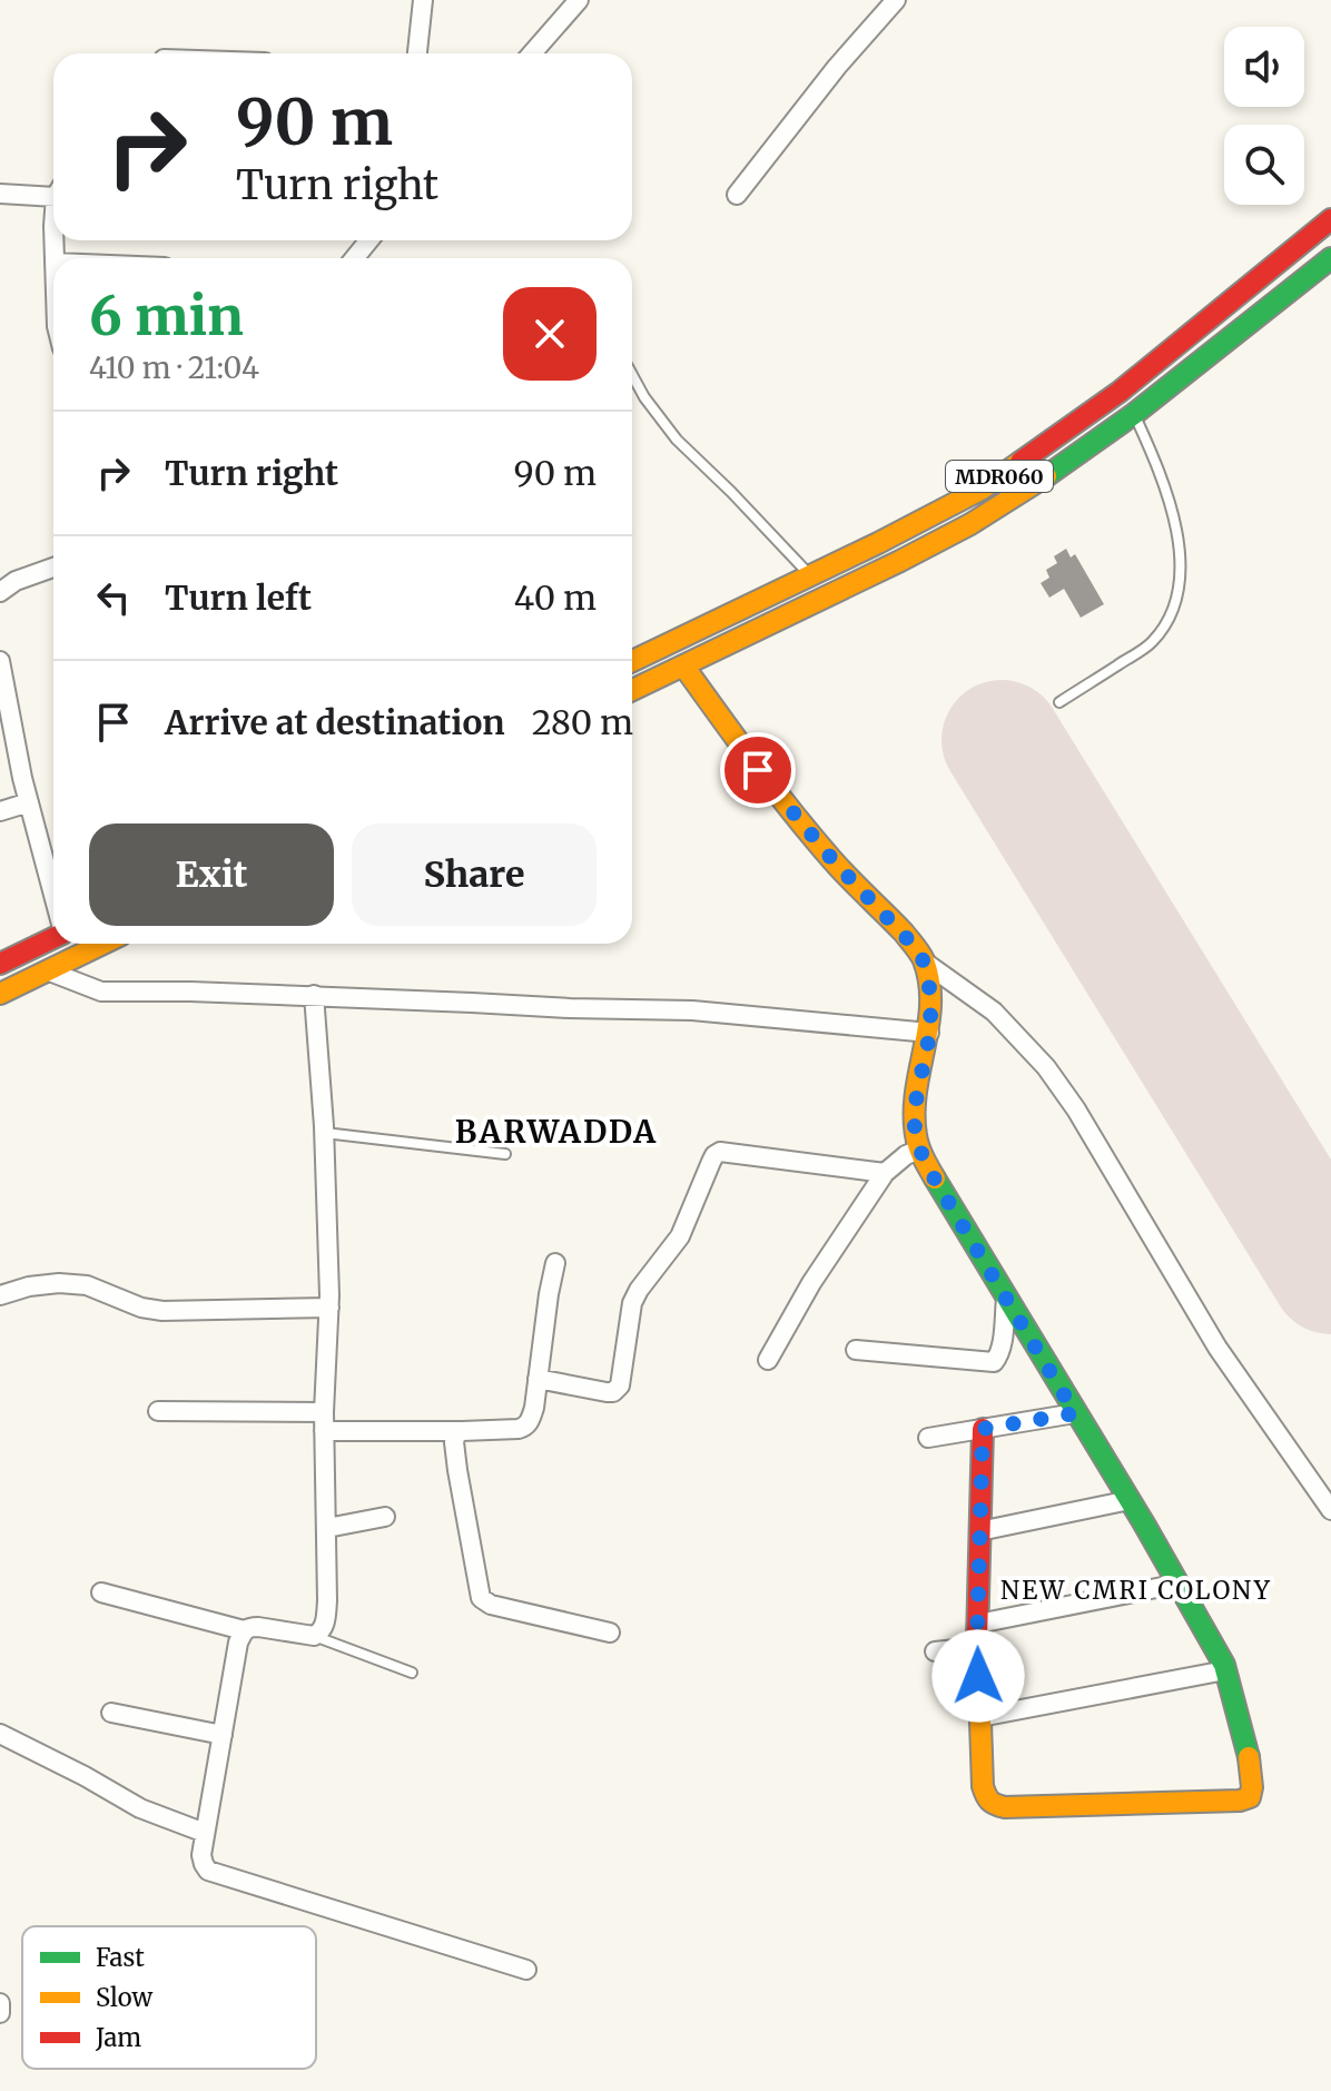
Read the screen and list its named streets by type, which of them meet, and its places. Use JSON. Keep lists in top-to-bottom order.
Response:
{
  "streets": {
    "street": ["MDR060"]
  },
  "districts": ["BARWADDA", "NEW CMRI COLONY"],
  "legend": ["Fast", "Slow", "Jam"],
  "page": {
    "turn": ["90 m", "Turn right"],
    "heading": ["6 min", "410 m · 21:04"],
    "list": [
      {
        "name": "Turn right",
        "value": "90 m"
      },
      {
        "name": "Turn left",
        "value": "40 m"
      },
      {
        "name": "Arrive at destination",
        "value": "280 m"
      }
    ],
    "buttons": ["Exit", "Share"]
  }
}
